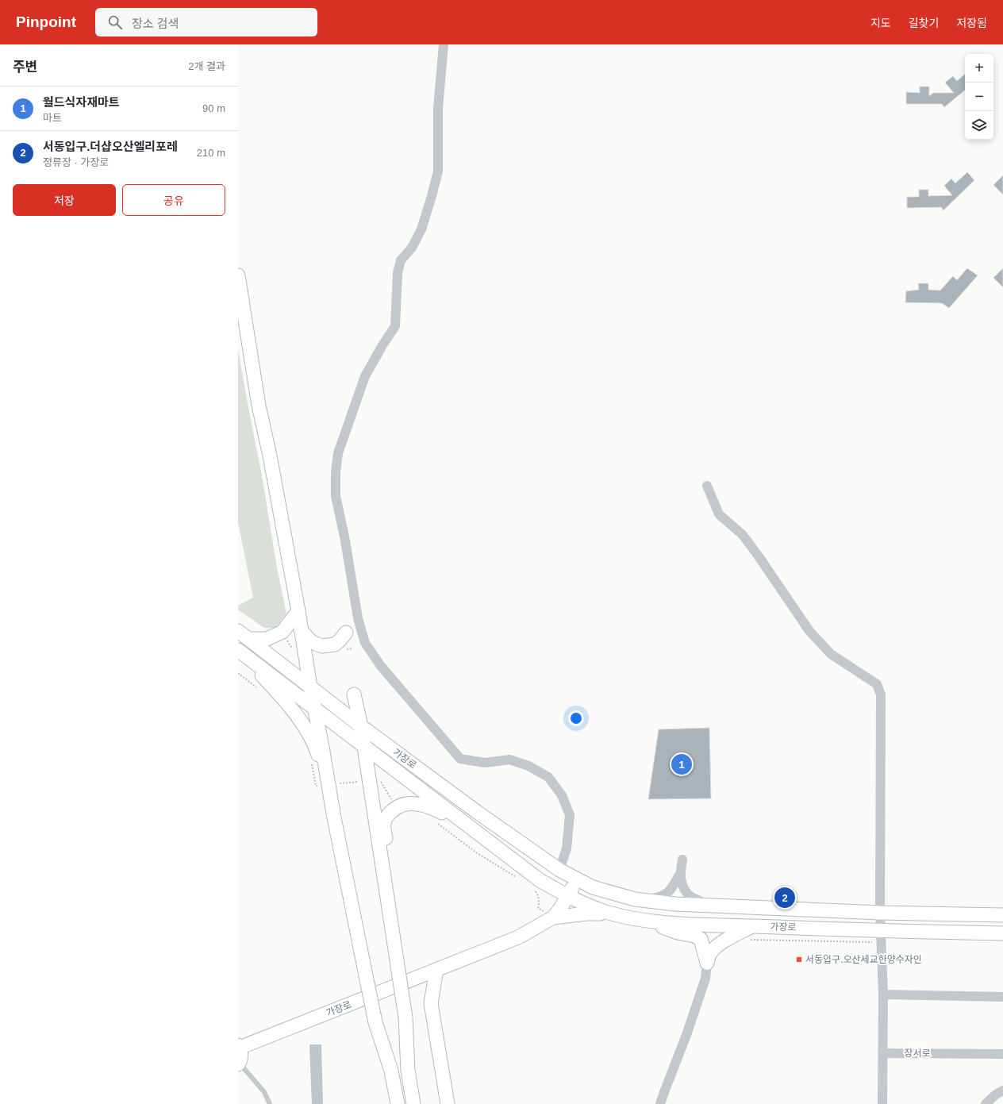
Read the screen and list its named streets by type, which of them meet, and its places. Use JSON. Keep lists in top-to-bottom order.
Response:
{
  "streets": {
    "main road": ["가장로"],
    "street": ["장서로"]
  },
  "places": {
    "transit": ["서동입구.오산세교한양수자인"]
  },
  "page": {
    "header": "Pinpoint",
    "search": "장소 검색",
    "nav": ["지도", "길찾기", "저장됨"],
    "heading": ["주변", "2개 결과"],
    "map_buttons": ["+", "−"],
    "list": [
      {
        "mark": "1",
        "name": "월드식자재마트",
        "note": "마트",
        "value": "90 m"
      },
      {
        "mark": "2",
        "name": "서동입구.더샵오산엘리포레",
        "note": "정류장 · 가장로",
        "value": "210 m"
      }
    ],
    "buttons": ["저장", "공유"],
    "pins": ["1", "2"]
  }
}
